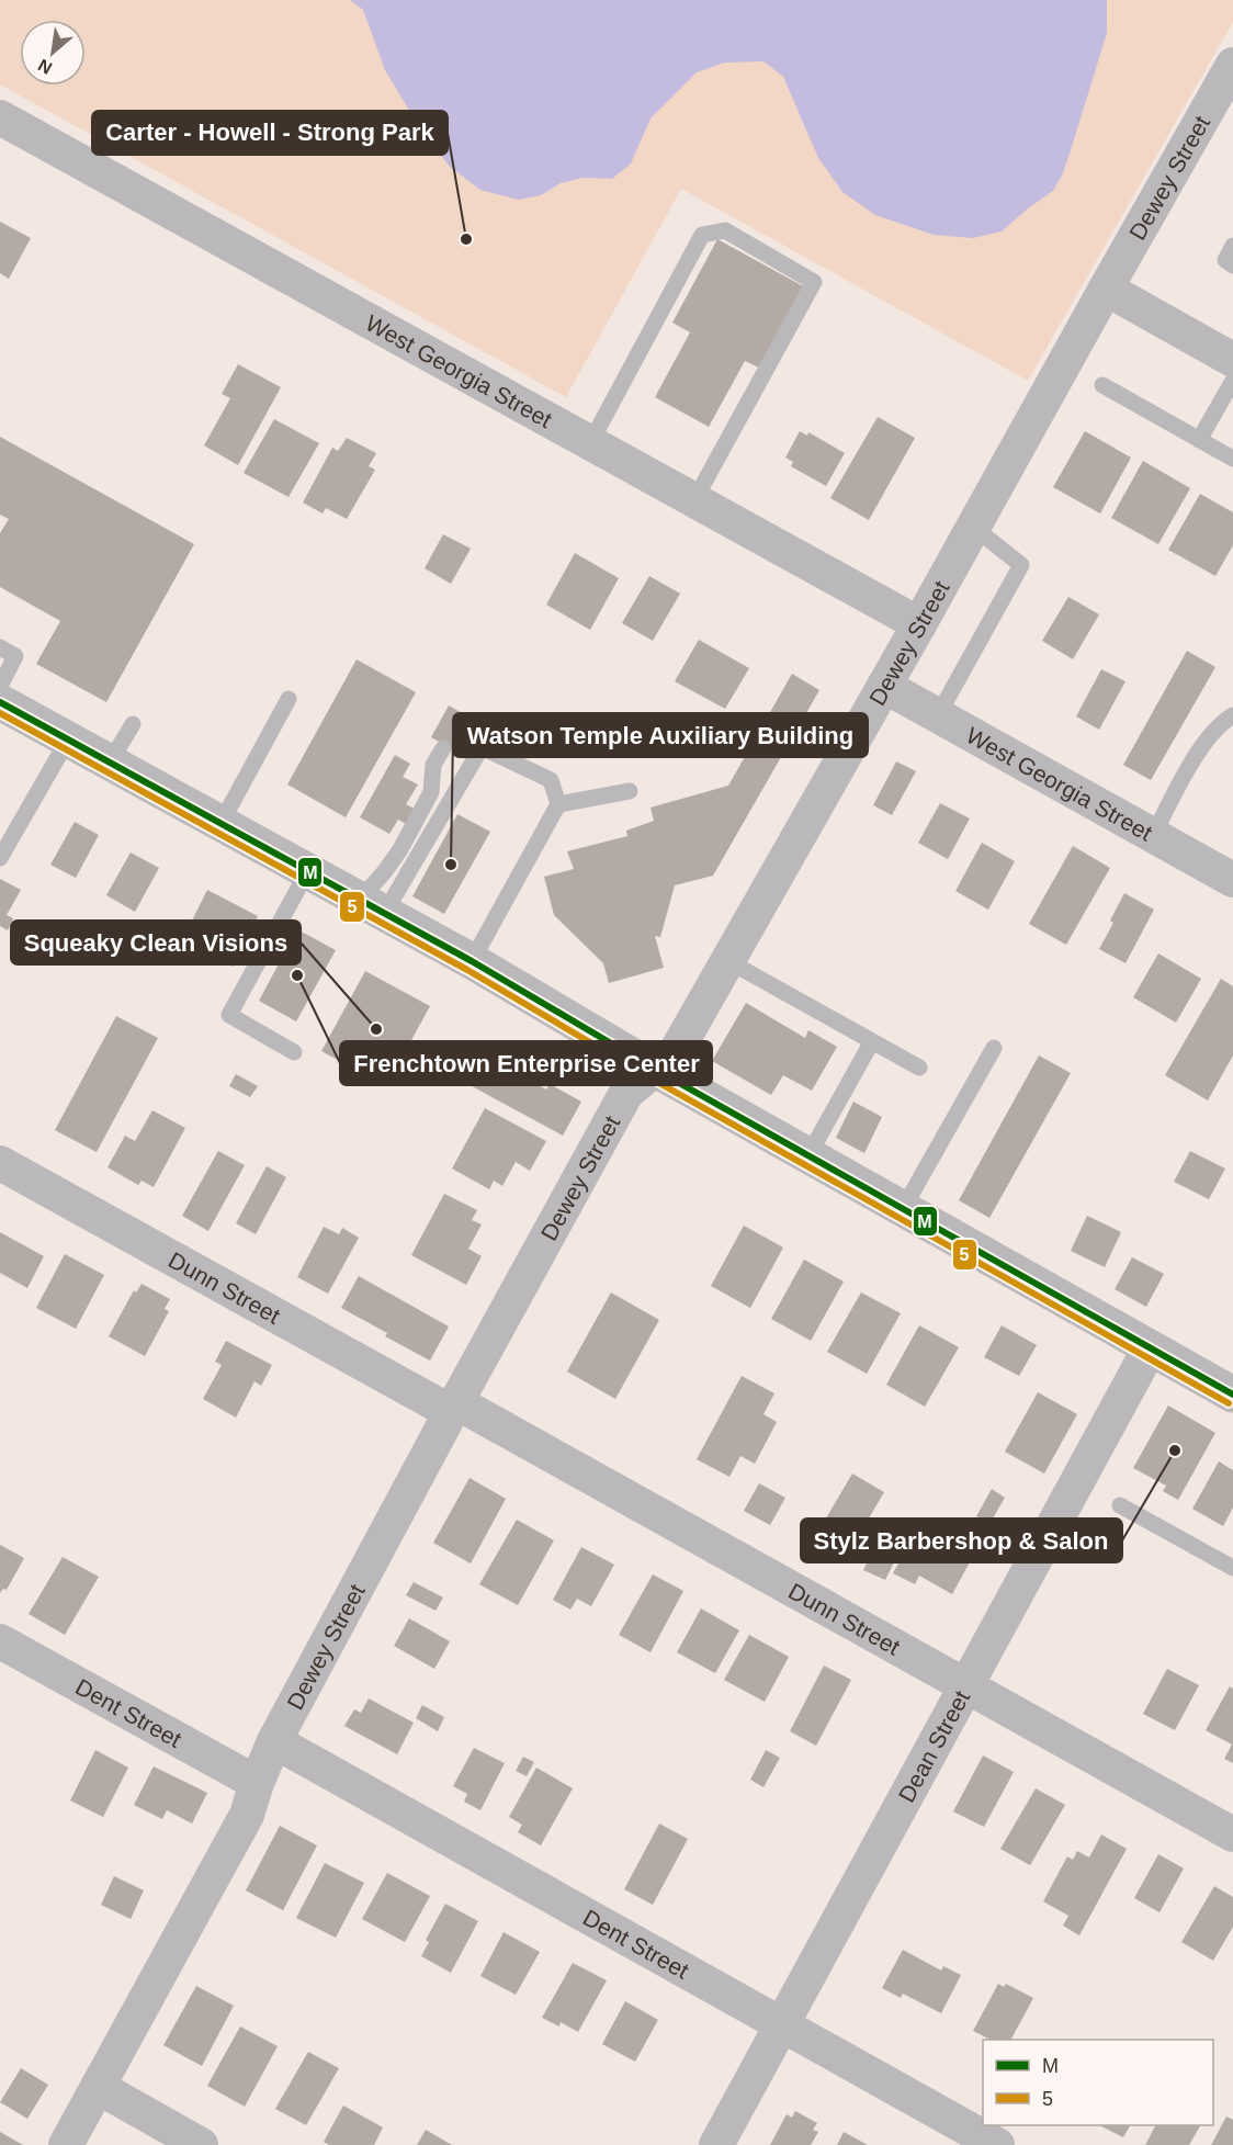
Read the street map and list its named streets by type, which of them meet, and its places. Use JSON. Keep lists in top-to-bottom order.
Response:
{
  "streets": {
    "street": [
      "Dewey Street",
      "West Georgia Street",
      "Dunn Street",
      "Dent Street",
      "Dean Street"
    ]
  },
  "crossings": [
    ["Dewey Street", "West Georgia Street"],
    ["Dewey Street", "Dunn Street"],
    ["Dewey Street", "Dent Street"],
    ["Dunn Street", "Dean Street"],
    ["Dent Street", "Dean Street"]
  ],
  "places": [
    "Carter - Howell - Strong Park",
    "Watson Temple Auxiliary Building",
    "Frenchtown Enterprise Center",
    "Squeaky Clean Visions",
    "Stylz Barbershop & Salon"
  ],
  "lines": ["transit line M", "transit line 5"],
  "legend": ["M", "5"],
  "north": "bottom left"
}
